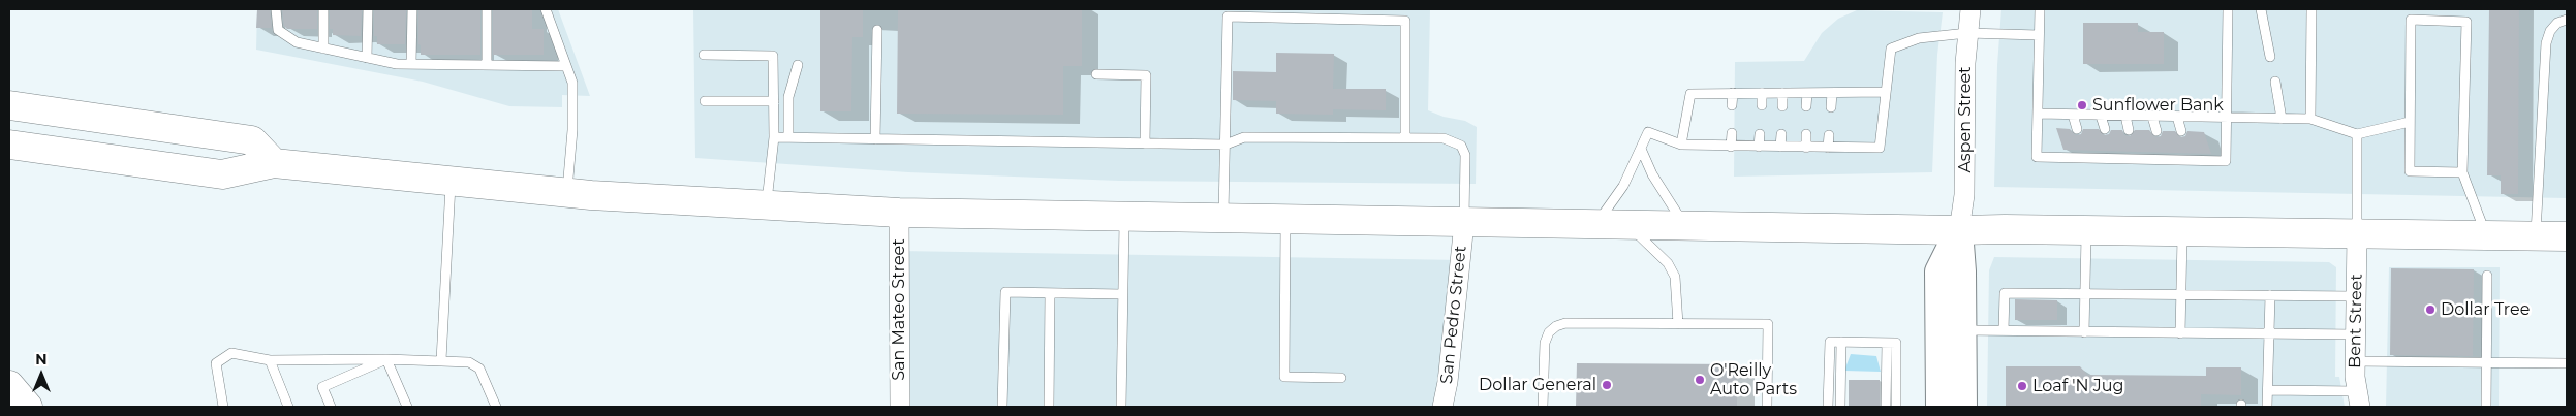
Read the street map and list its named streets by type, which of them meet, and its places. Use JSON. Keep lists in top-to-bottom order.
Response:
{
  "streets": {
    "street": [
      "Aspen Street",
      "San Mateo Street",
      "San Pedro Street",
      "Bent Street"
    ]
  },
  "places": [
    "Sunflower Bank",
    "Dollar Tree",
    "O'Reilly Auto Parts",
    "Dollar General",
    "Loaf 'N Jug"
  ],
  "north": "top"
}
